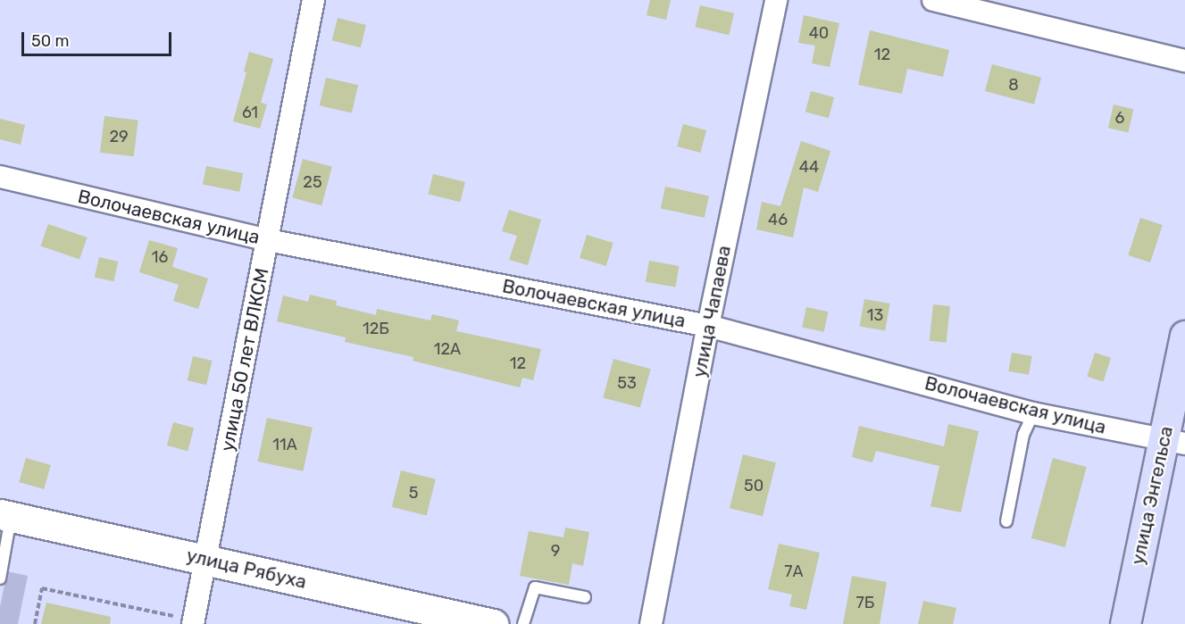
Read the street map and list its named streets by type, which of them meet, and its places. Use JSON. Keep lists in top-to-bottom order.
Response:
{
  "streets": {
    "main road": ["улица Энгельса", "улица Рябуха"],
    "street": ["Волочаевская улица", "улица Чапаева", "улица 50 лет ВЛКСМ"]
  },
  "crossings": [
    ["Волочаевская улица", "улица Чапаева"],
    ["Волочаевская улица", "улица 50 лет ВЛКСМ"],
    ["Волочаевская улица", "улица Энгельса"],
    ["улица 50 лет ВЛКСМ", "улица Рябуха"]
  ],
  "house_numbers": [
    "40",
    "12",
    "8",
    "61",
    "6",
    "29",
    "44",
    "25",
    "46",
    "16",
    "13",
    "12Б",
    "12А",
    "12",
    "53",
    "11А",
    "50",
    "5",
    "9",
    "7А",
    "7Б"
  ],
  "scale_bar": "50 m"
}
